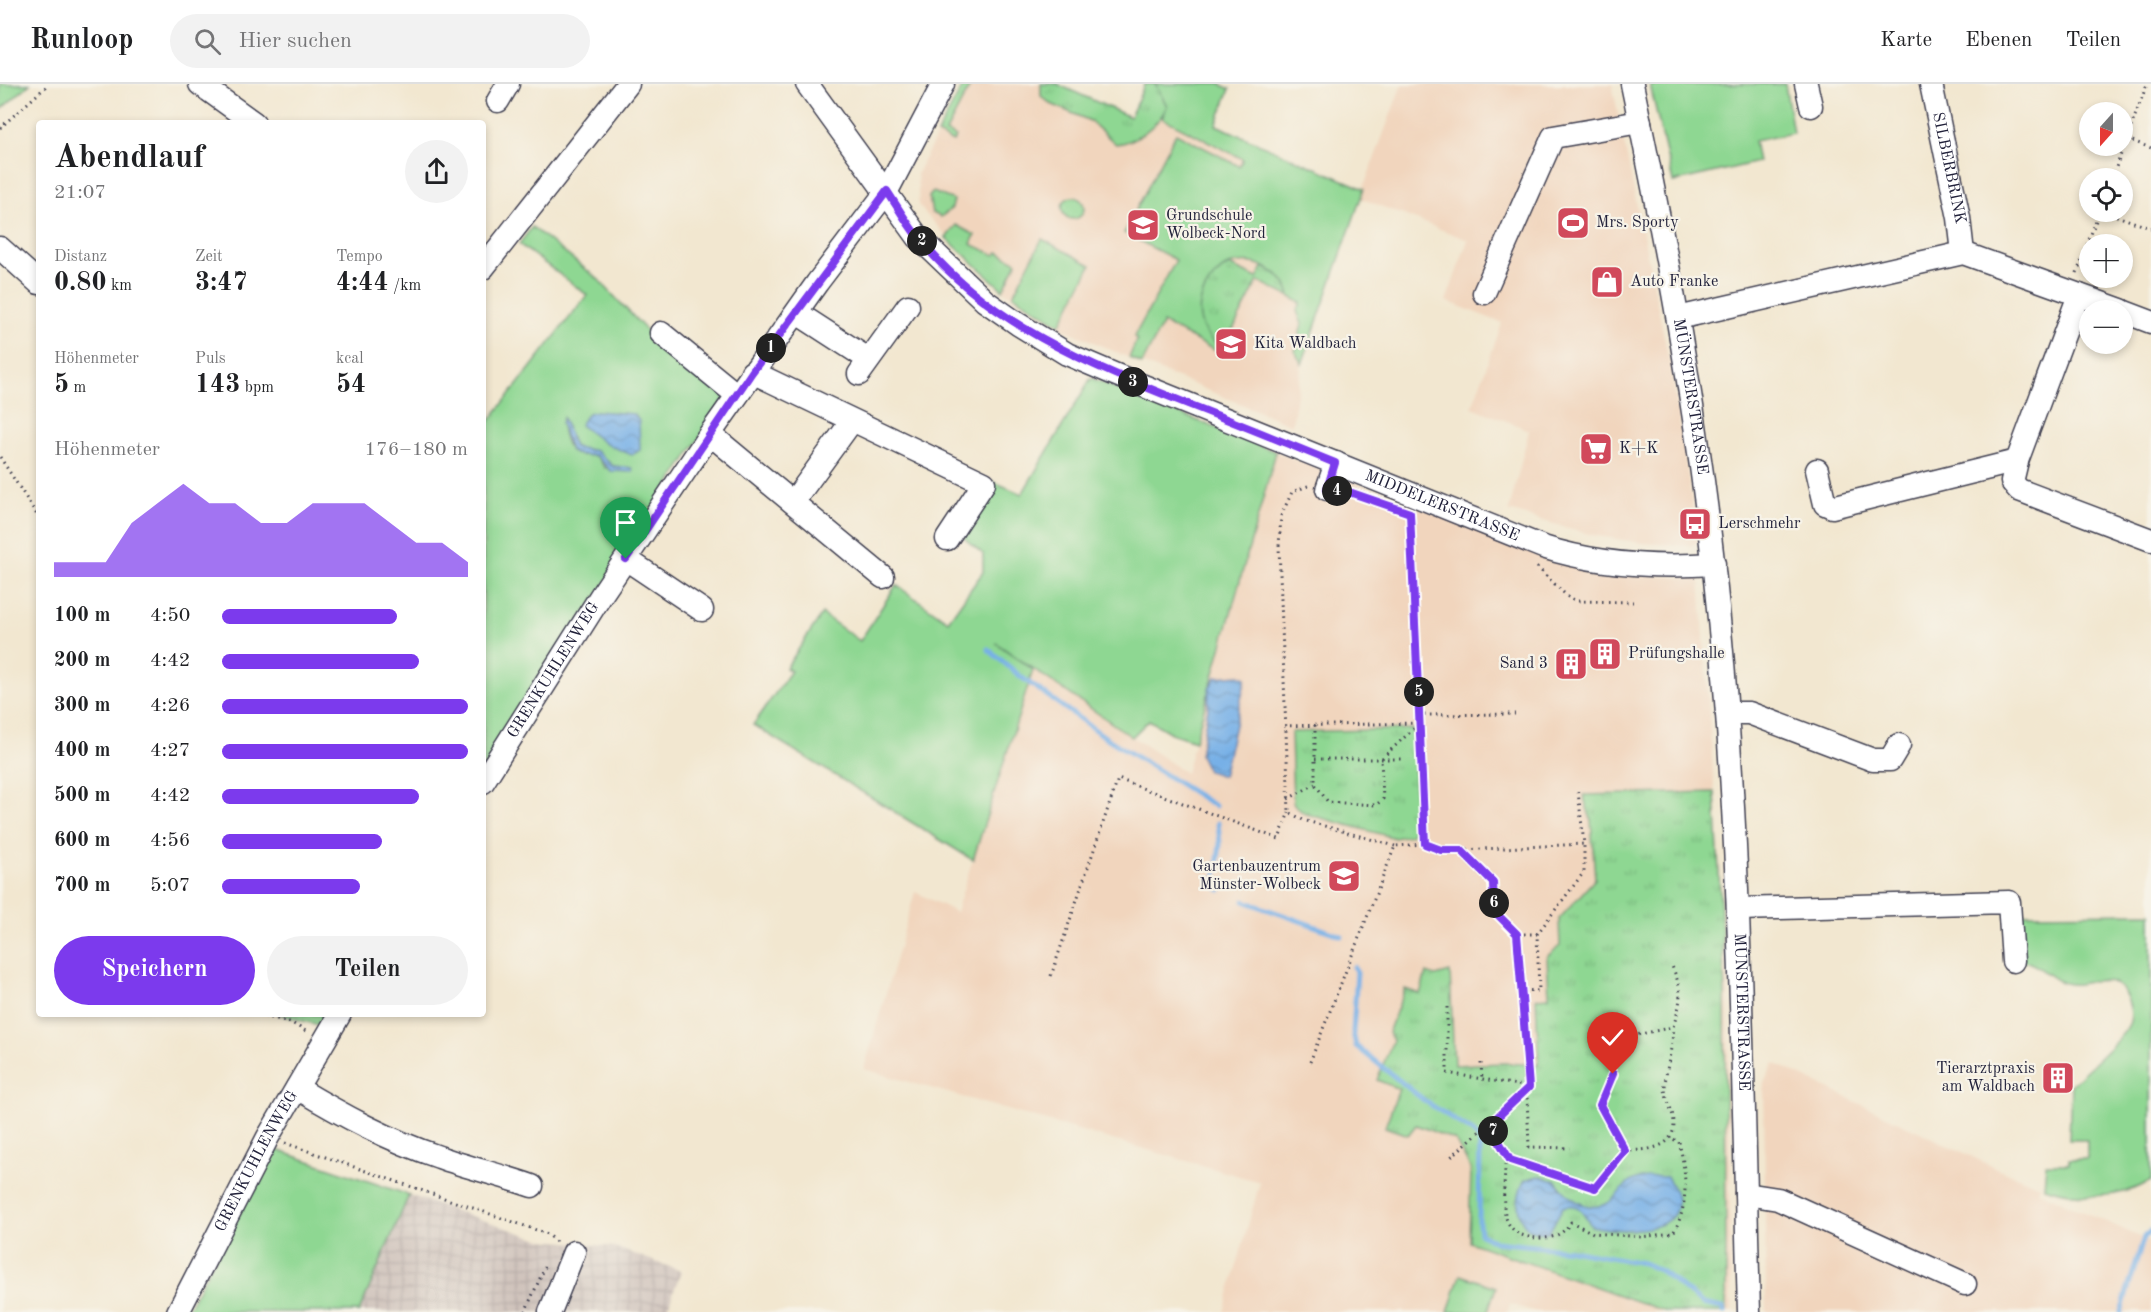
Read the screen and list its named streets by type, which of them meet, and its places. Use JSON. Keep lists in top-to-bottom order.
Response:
{
  "streets": {
    "street": [
      "SILBERBRINK",
      "MÜNSTERSTRASSE",
      "MIDDELERSTRASSE",
      "GRENKUHLENWEG"
    ]
  },
  "crossings": [
    ["MÜNSTERSTRASSE", "MIDDELERSTRASSE"],
    ["MIDDELERSTRASSE", "GRENKUHLENWEG"]
  ],
  "places": {
    "sports": ["Mrs. Sporty"],
    "school or university": ["Grundschule Wolbeck-Nord", "Kita Waldbach", "Gartenbauzentrum Münster-Wolbeck"],
    "shop": ["Auto Franke"],
    "supermarket": ["K+K"],
    "bus stop": ["Lerschmehr"],
    "building": ["Prüfungshalle", "Sand 3", "Tierarztpraxis am Waldbach"]
  },
  "north": "bottom",
  "page": {
    "header": "Runloop",
    "search": "Hier suchen",
    "nav": ["Karte", "Ebenen", "Teilen"],
    "map_buttons": ["+", "−"],
    "heading": ["Abendlauf", "21:07"],
    "stats": [
      ["Distanz", "0.80 km"],
      ["Zeit", "3:47"],
      ["Tempo", "4:44 /km"],
      ["Höhenmeter", "5 m"],
      ["Puls", "143 bpm"],
      ["kcal", "54"]
    ],
    "pins": [
      "2",
      "1",
      "3",
      "4",
      "5",
      "6",
      "7"
    ],
    "chart": ["Höhenmeter", "176–180 m"],
    "list": [
      {
        "name": "100 m",
        "note": "4:50"
      },
      {
        "name": "200 m",
        "note": "4:42"
      },
      {
        "name": "300 m",
        "note": "4:26"
      },
      {
        "name": "400 m",
        "note": "4:27"
      },
      {
        "name": "500 m",
        "note": "4:42"
      },
      {
        "name": "600 m",
        "note": "4:56"
      },
      {
        "name": "700 m",
        "note": "5:07"
      }
    ],
    "buttons": ["Speichern", "Teilen"]
  }
}
